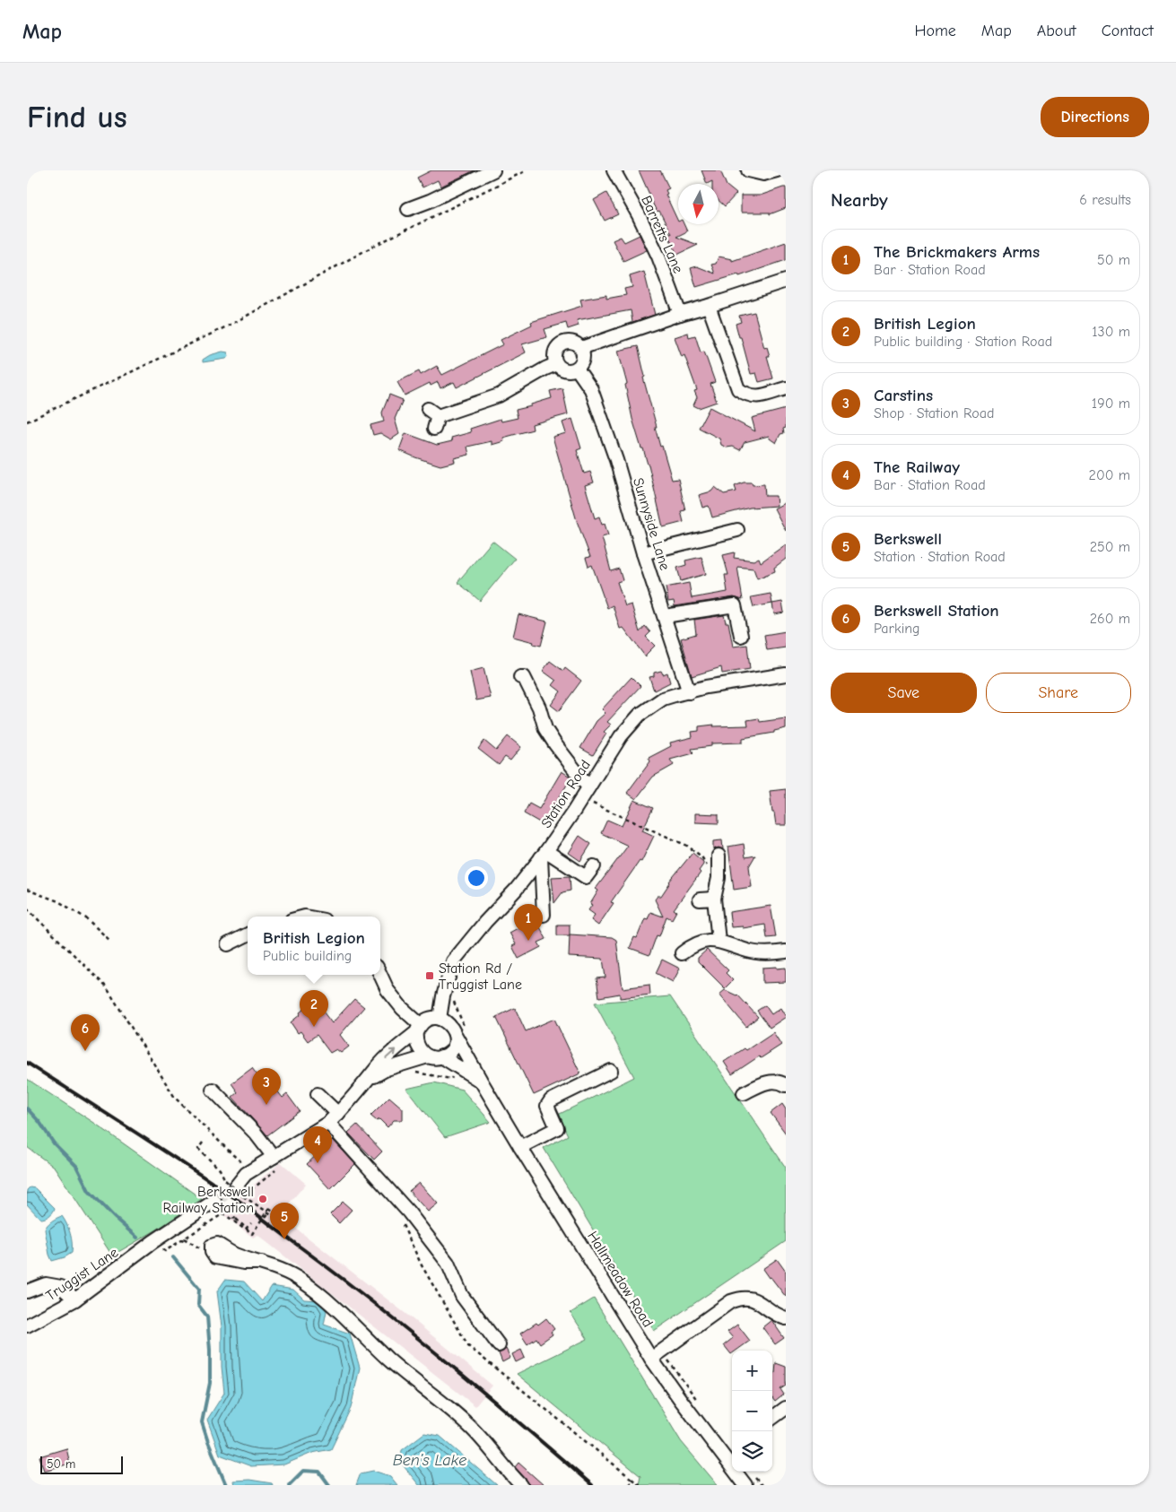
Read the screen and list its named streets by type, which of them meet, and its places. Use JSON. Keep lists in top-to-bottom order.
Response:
{
  "streets": {
    "street": [
      "Barretts Lane",
      "Sunnyside Lane",
      "Station Road",
      "Truggist Lane",
      "Hallmeadow Road"
    ]
  },
  "crossings": [
    ["Sunnyside Lane", "Station Road"],
    ["Station Road", "Hallmeadow Road"]
  ],
  "water": ["Ben’s Lake"],
  "places": {
    "transit": ["Station Rd / Truggist Lane"],
    "other": ["Berkswell Railway Station"]
  },
  "scale_bar": "50 m",
  "north": "bottom",
  "page": {
    "header": "Map",
    "nav": [
      "Home",
      "Map",
      "About",
      "Contact"
    ],
    "buttons": [
      "Directions",
      ["Save", "Share"]
    ],
    "title": "Find us",
    "heading": ["Nearby", "6 results"],
    "list": [
      {
        "mark": "1",
        "name": "The Brickmakers Arms",
        "note": "Bar · Station Road",
        "value": "50 m"
      },
      {
        "mark": "2",
        "name": "British Legion",
        "note": "Public building · Station Road",
        "value": "130 m"
      },
      {
        "mark": "3",
        "name": "Carstins",
        "note": "Shop · Station Road",
        "value": "190 m"
      },
      {
        "mark": "4",
        "name": "The Railway",
        "note": "Bar · Station Road",
        "value": "200 m"
      },
      {
        "mark": "5",
        "name": "Berkswell",
        "note": "Station · Station Road",
        "value": "250 m"
      },
      {
        "mark": "6",
        "name": "Berkswell Station",
        "note": "Parking",
        "value": "260 m"
      }
    ],
    "pins": [
      "1",
      "2",
      "6",
      "3",
      "4",
      "5"
    ],
    "popup": ["British Legion", "Public building"],
    "map_buttons": ["+", "−"],
    "scale": "50 m"
  }
}
